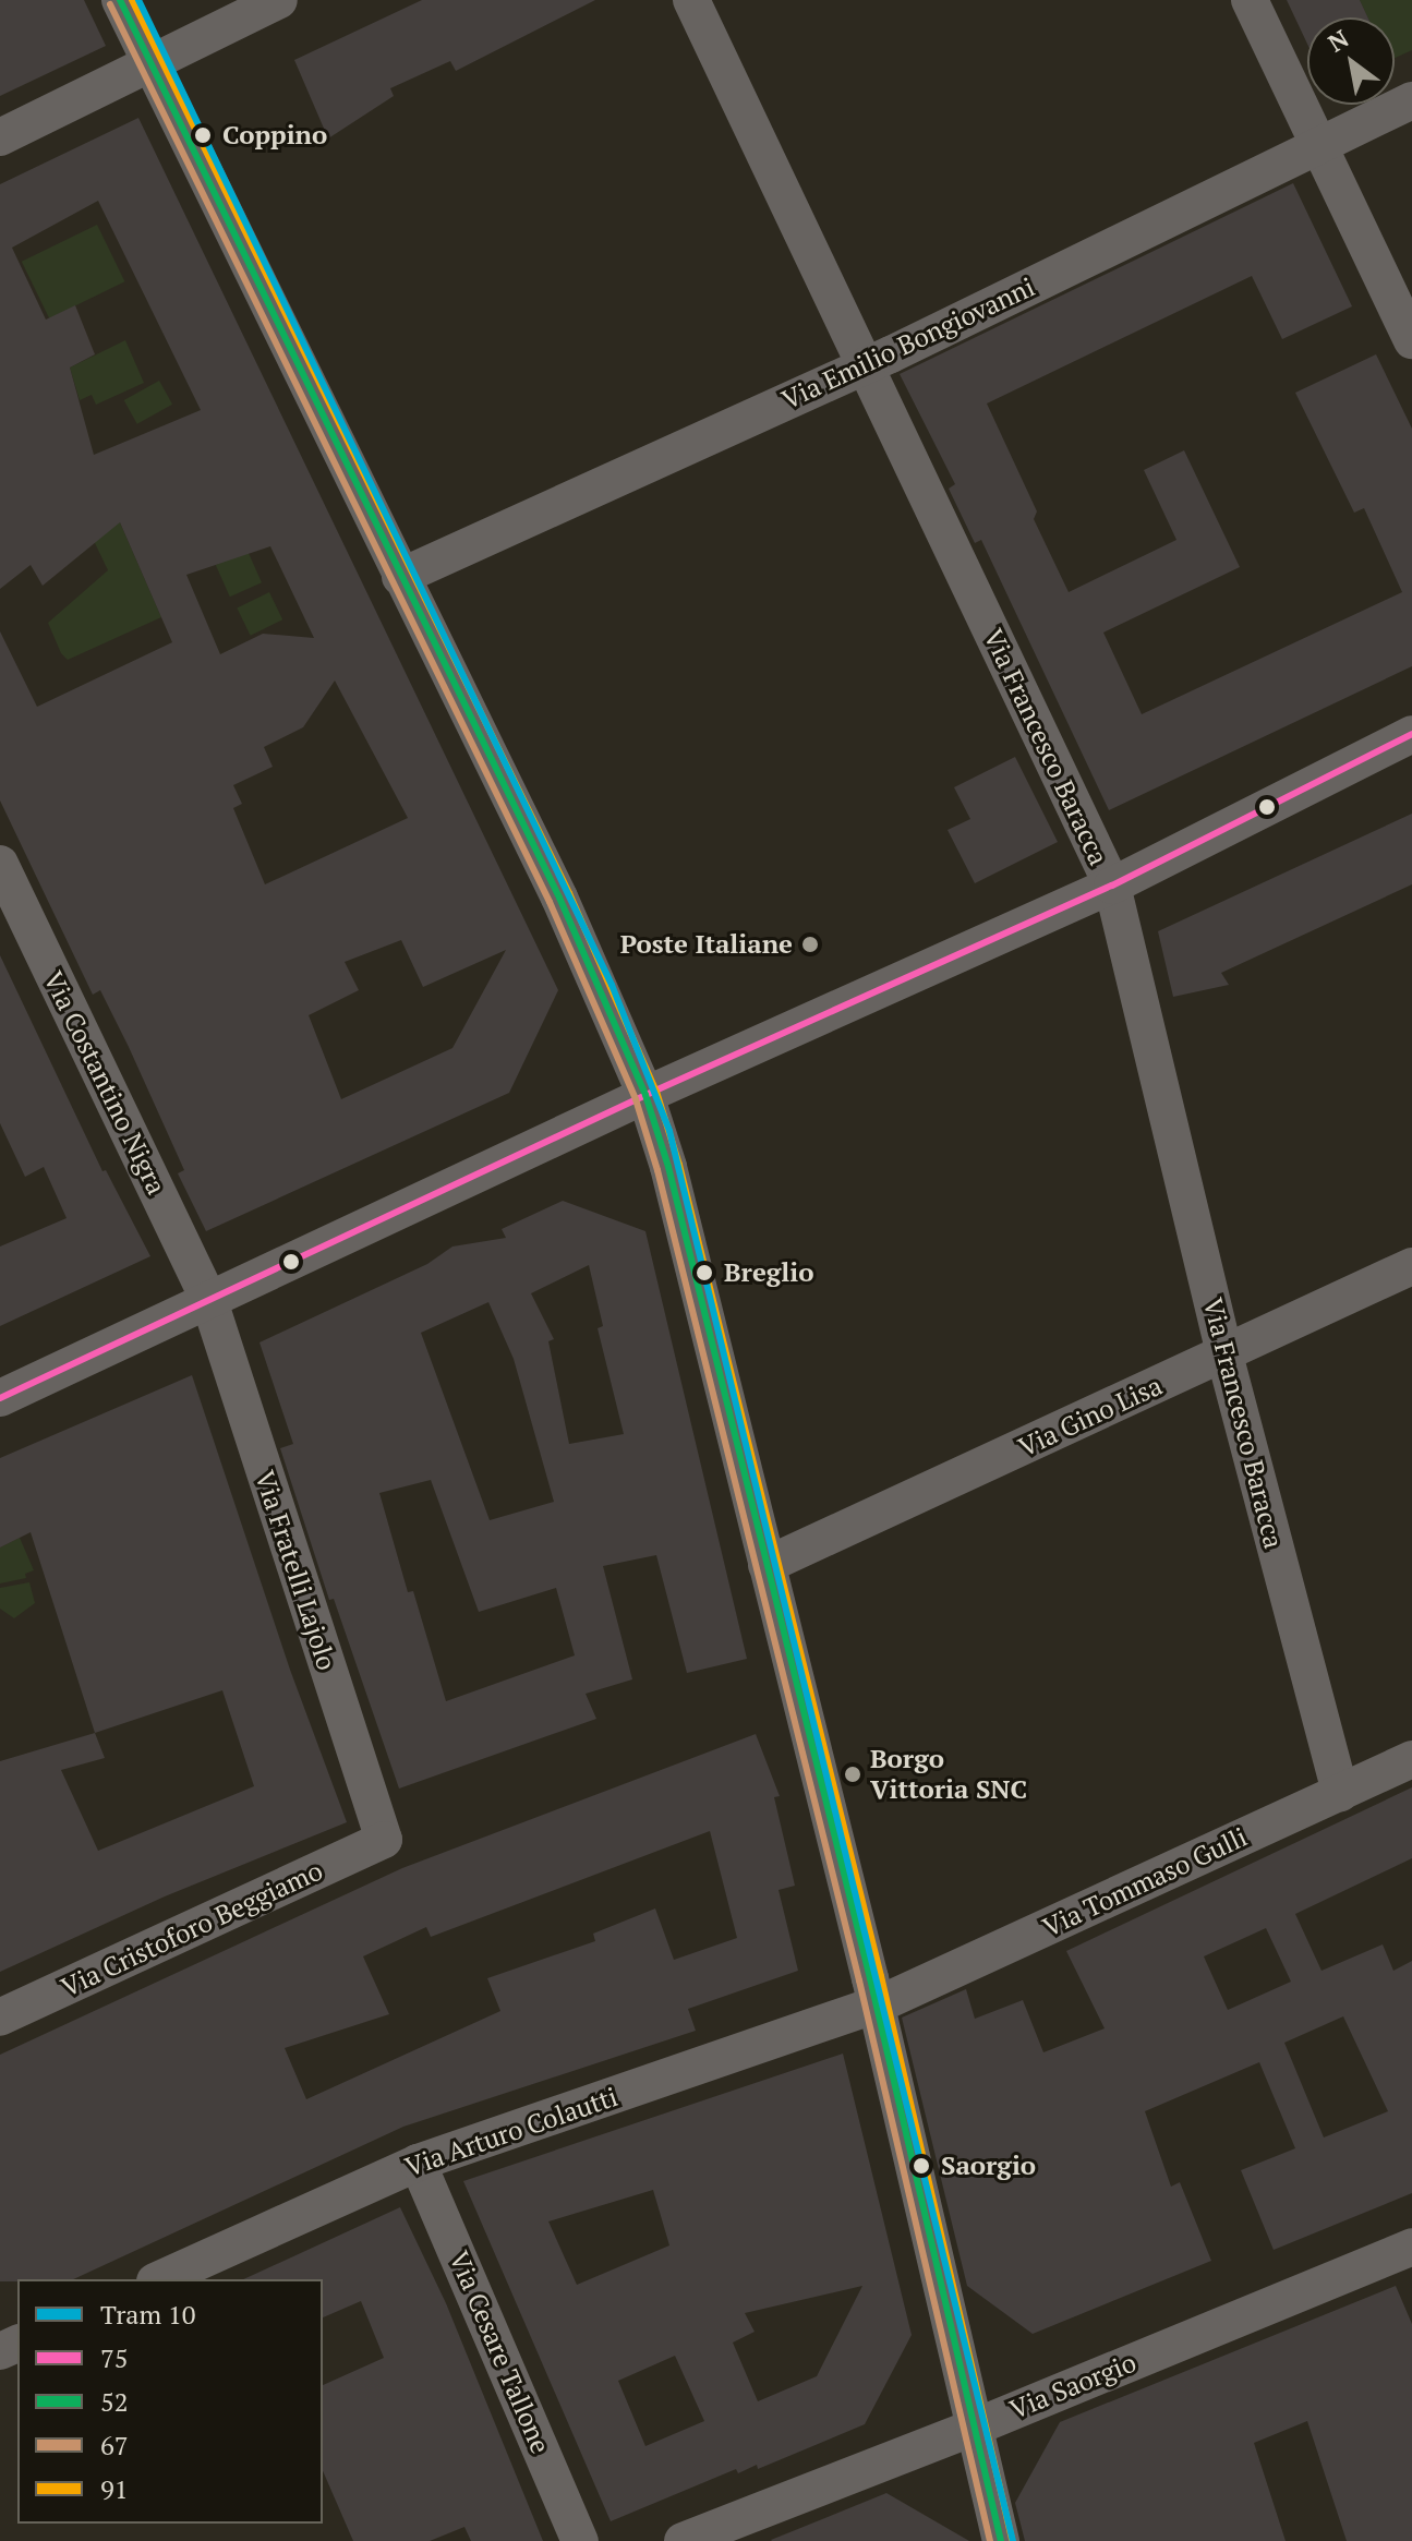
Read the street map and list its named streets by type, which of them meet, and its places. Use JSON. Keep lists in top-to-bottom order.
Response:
{
  "streets": {
    "street": [
      "Via Emilio Bongiovanni",
      "Via Francesco Baracca",
      "Via Costantino Nigra",
      "Via Gino Lisa",
      "Via Fratelli Lajolo",
      "Via Tommaso Gulli",
      "Via Cristoforo Beggiamo",
      "Via Arturo Colautti",
      "Via Cesare Tallone",
      "Via Saorgio"
    ]
  },
  "crossings": [
    ["Via Emilio Bongiovanni", "Via Francesco Baracca"],
    ["Via Francesco Baracca", "Via Gino Lisa"],
    ["Via Francesco Baracca", "Via Tommaso Gulli"],
    ["Via Costantino Nigra", "Via Fratelli Lajolo"],
    ["Via Fratelli Lajolo", "Via Cristoforo Beggiamo"],
    ["Via Tommaso Gulli", "Via Arturo Colautti"],
    ["Via Arturo Colautti", "Via Cesare Tallone"]
  ],
  "places": [
    "Coppino",
    "Poste Italiane",
    "Breglio",
    "Borgo Vittoria SNC",
    "Saorgio"
  ],
  "lines": [
    "tram line 10",
    "transit line 52",
    "transit line 91",
    "transit line 67",
    "transit line 75"
  ],
  "legend": [
    "Tram 10",
    "75",
    "52",
    "67",
    "91"
  ],
  "north": "top left"
}
